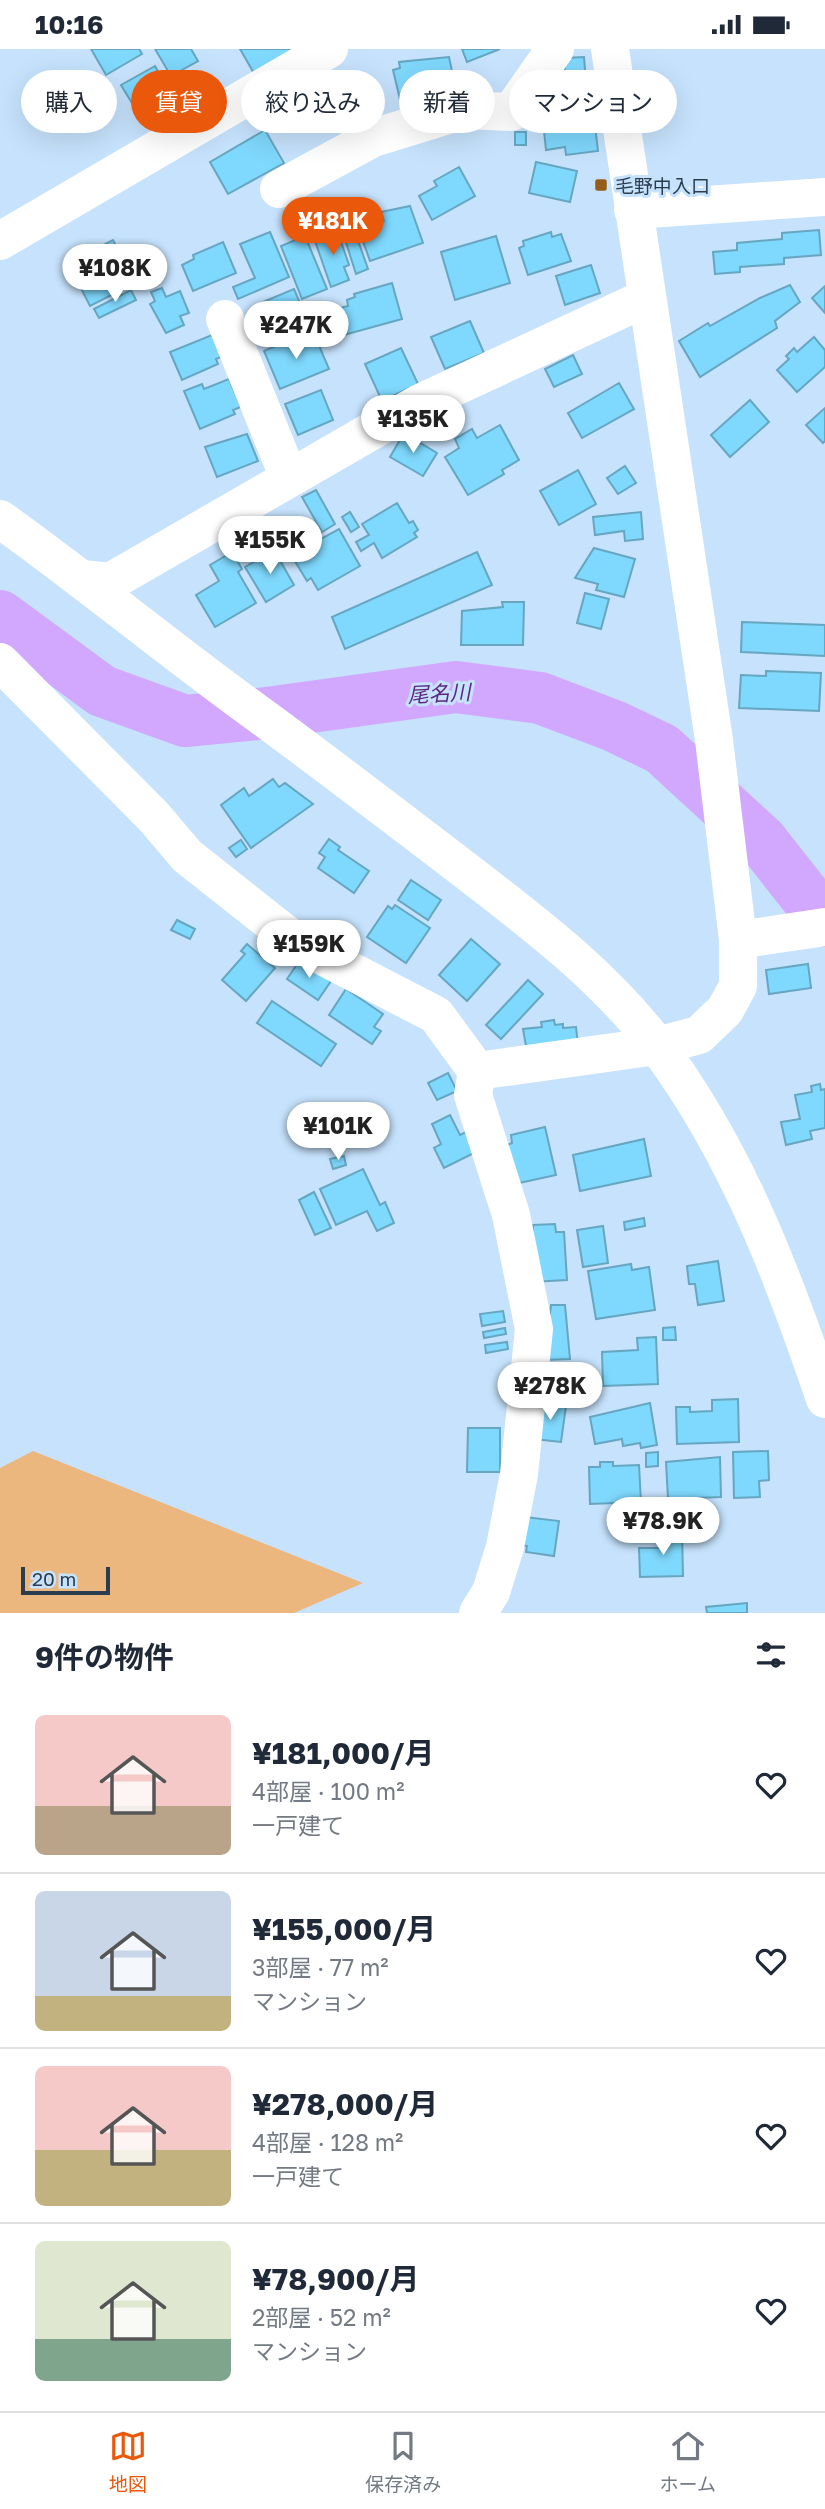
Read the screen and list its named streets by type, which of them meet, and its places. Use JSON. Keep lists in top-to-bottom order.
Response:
{
  "water": ["尾名川"],
  "places": {
    "transit": ["毛野中入口"]
  },
  "scale_bar": "20 m",
  "page": {
    "status": "10:16",
    "chip": [
      "購入",
      "賃貸",
      "絞り込み",
      "新着",
      "マンション"
    ],
    "price": [
      "¥181K",
      "¥108K",
      "¥247K",
      "¥135K",
      "¥155K",
      "¥159K",
      "¥101K",
      "¥278K",
      "¥78.9K"
    ],
    "scale": "20 m",
    "heading": "9件の物件",
    "list": [
      {
        "name": "¥181,000/月",
        "note": "4部屋 · 100 m² · 一戸建て"
      },
      {
        "name": "¥155,000/月",
        "note": "3部屋 · 77 m² · マンション"
      },
      {
        "name": "¥278,000/月",
        "note": "4部屋 · 128 m² · 一戸建て"
      },
      {
        "name": "¥78,900/月",
        "note": "2部屋 · 52 m² · マンション"
      }
    ],
    "tabs": ["地図", "保存済み", "ホーム"]
  }
}
